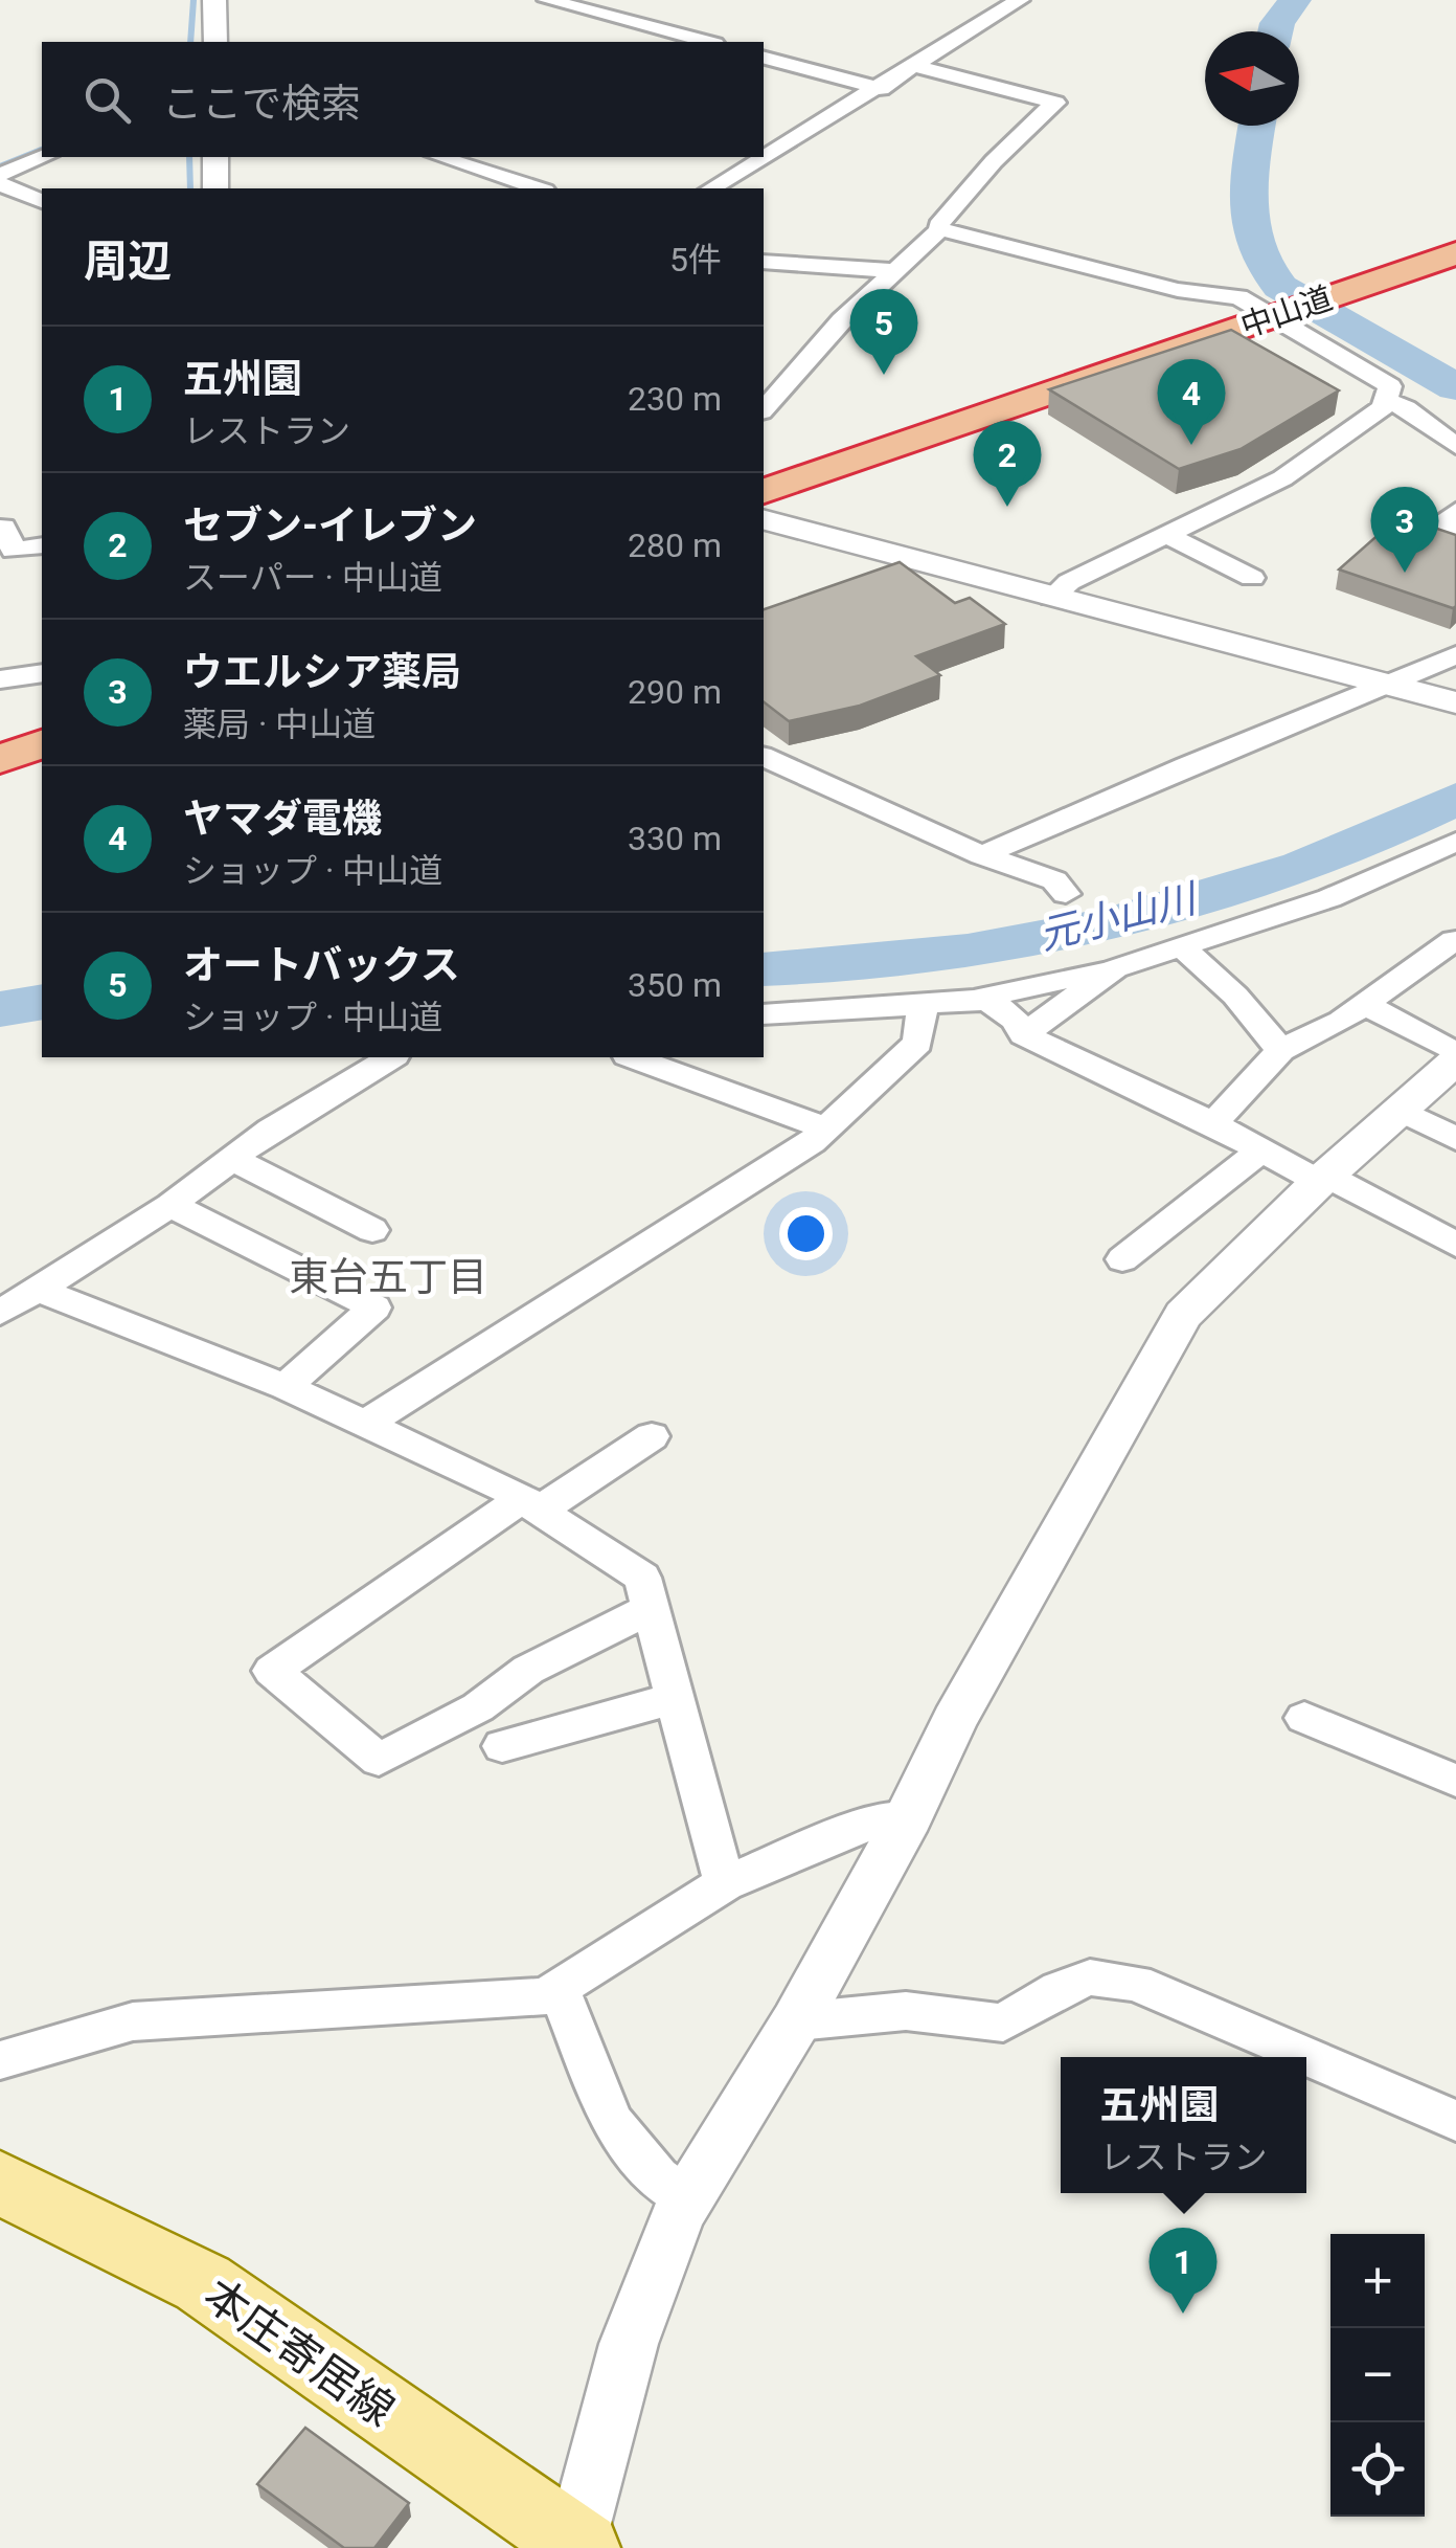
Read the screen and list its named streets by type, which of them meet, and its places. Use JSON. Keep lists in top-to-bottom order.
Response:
{
  "streets": {
    "highway": ["中山道"],
    "main road": ["本庄寄居線"]
  },
  "districts": ["東台五丁目"],
  "water": ["元小山川"],
  "north": "left",
  "page": {
    "search": "ここで検索",
    "heading": ["周辺", "5件"],
    "pins": [
      "5",
      "4",
      "2",
      "3",
      "1"
    ],
    "list": [
      {
        "mark": "1",
        "name": "五州園",
        "note": "レストラン",
        "value": "230 m"
      },
      {
        "mark": "2",
        "name": "セブン-イレブン",
        "note": "スーパー · 中山道",
        "value": "280 m"
      },
      {
        "mark": "3",
        "name": "ウエルシア薬局",
        "note": "薬局 · 中山道",
        "value": "290 m"
      },
      {
        "mark": "4",
        "name": "ヤマダ電機",
        "note": "ショップ · 中山道",
        "value": "330 m"
      },
      {
        "mark": "5",
        "name": "オートバックス",
        "note": "ショップ · 中山道",
        "value": "350 m"
      }
    ],
    "popup": ["五州園", "レストラン"],
    "map_buttons": ["+", "−"]
  }
}
